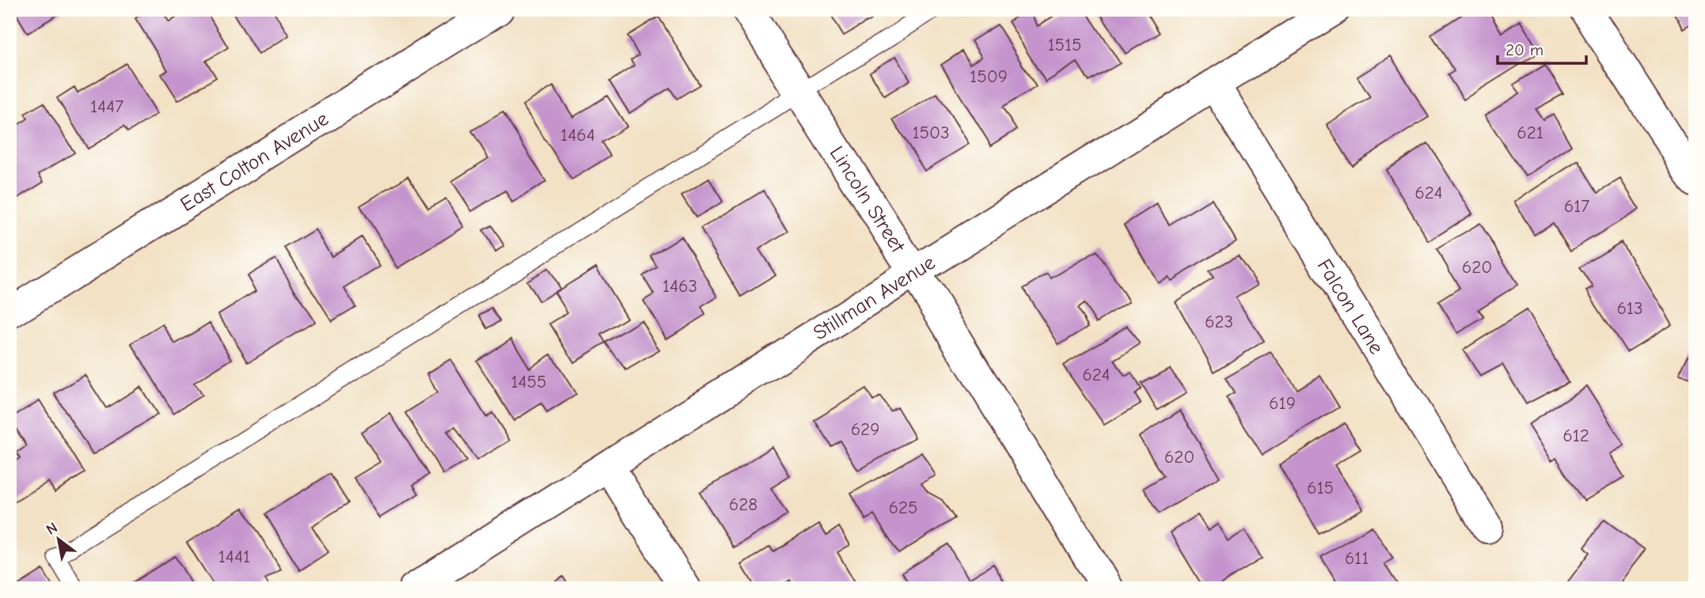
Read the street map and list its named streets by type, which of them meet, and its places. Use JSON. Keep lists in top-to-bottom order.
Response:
{
  "streets": {
    "street": [
      "East Colton Avenue",
      "Lincoln Street",
      "Stillman Avenue",
      "Falcon Lane"
    ]
  },
  "crossings": [
    ["Lincoln Street", "Stillman Avenue"],
    ["Stillman Avenue", "Falcon Lane"]
  ],
  "house_numbers": [
    "1515",
    "1509",
    "1447",
    "1503",
    "621",
    "1464",
    "624",
    "617",
    "620",
    "1463",
    "613",
    "623",
    "624",
    "1455",
    "619",
    "629",
    "612",
    "620",
    "615",
    "628",
    "625",
    "1441",
    "611"
  ],
  "scale_bar": "20 m",
  "north": "top left"
}
